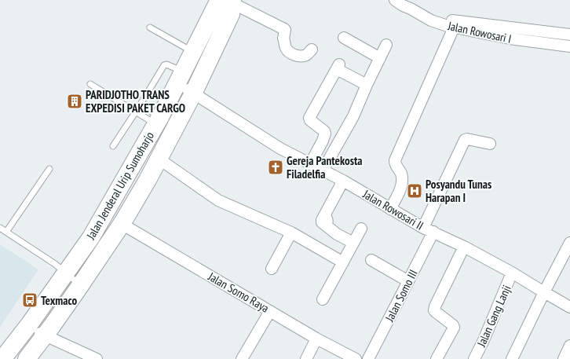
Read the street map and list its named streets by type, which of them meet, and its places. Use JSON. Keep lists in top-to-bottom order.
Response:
{
  "streets": {
    "highway": ["Jalan Jenderal Urip Sumoharjo"],
    "street": [
      "Jalan Rowosari I",
      "Jalan Rowosari II",
      "Jalan Somo Raya",
      "Jalan Somo III",
      "Jalan Gang Lanji"
    ]
  },
  "crossings": [
    ["Jalan Jenderal Urip Sumoharjo", "Jalan Rowosari II"],
    ["Jalan Rowosari II", "Jalan Somo III"],
    ["Jalan Rowosari II", "Jalan Gang Lanji"]
  ],
  "places": {
    "building": ["PARIDJOTHO TRANS EXPEDISI PAKET CARGO"],
    "church": ["Gereja Pantekosta Filadelfia"],
    "hospital": ["Posyandu Tunas Harapan I"],
    "bus stop": ["Texmaco"]
  }
}
